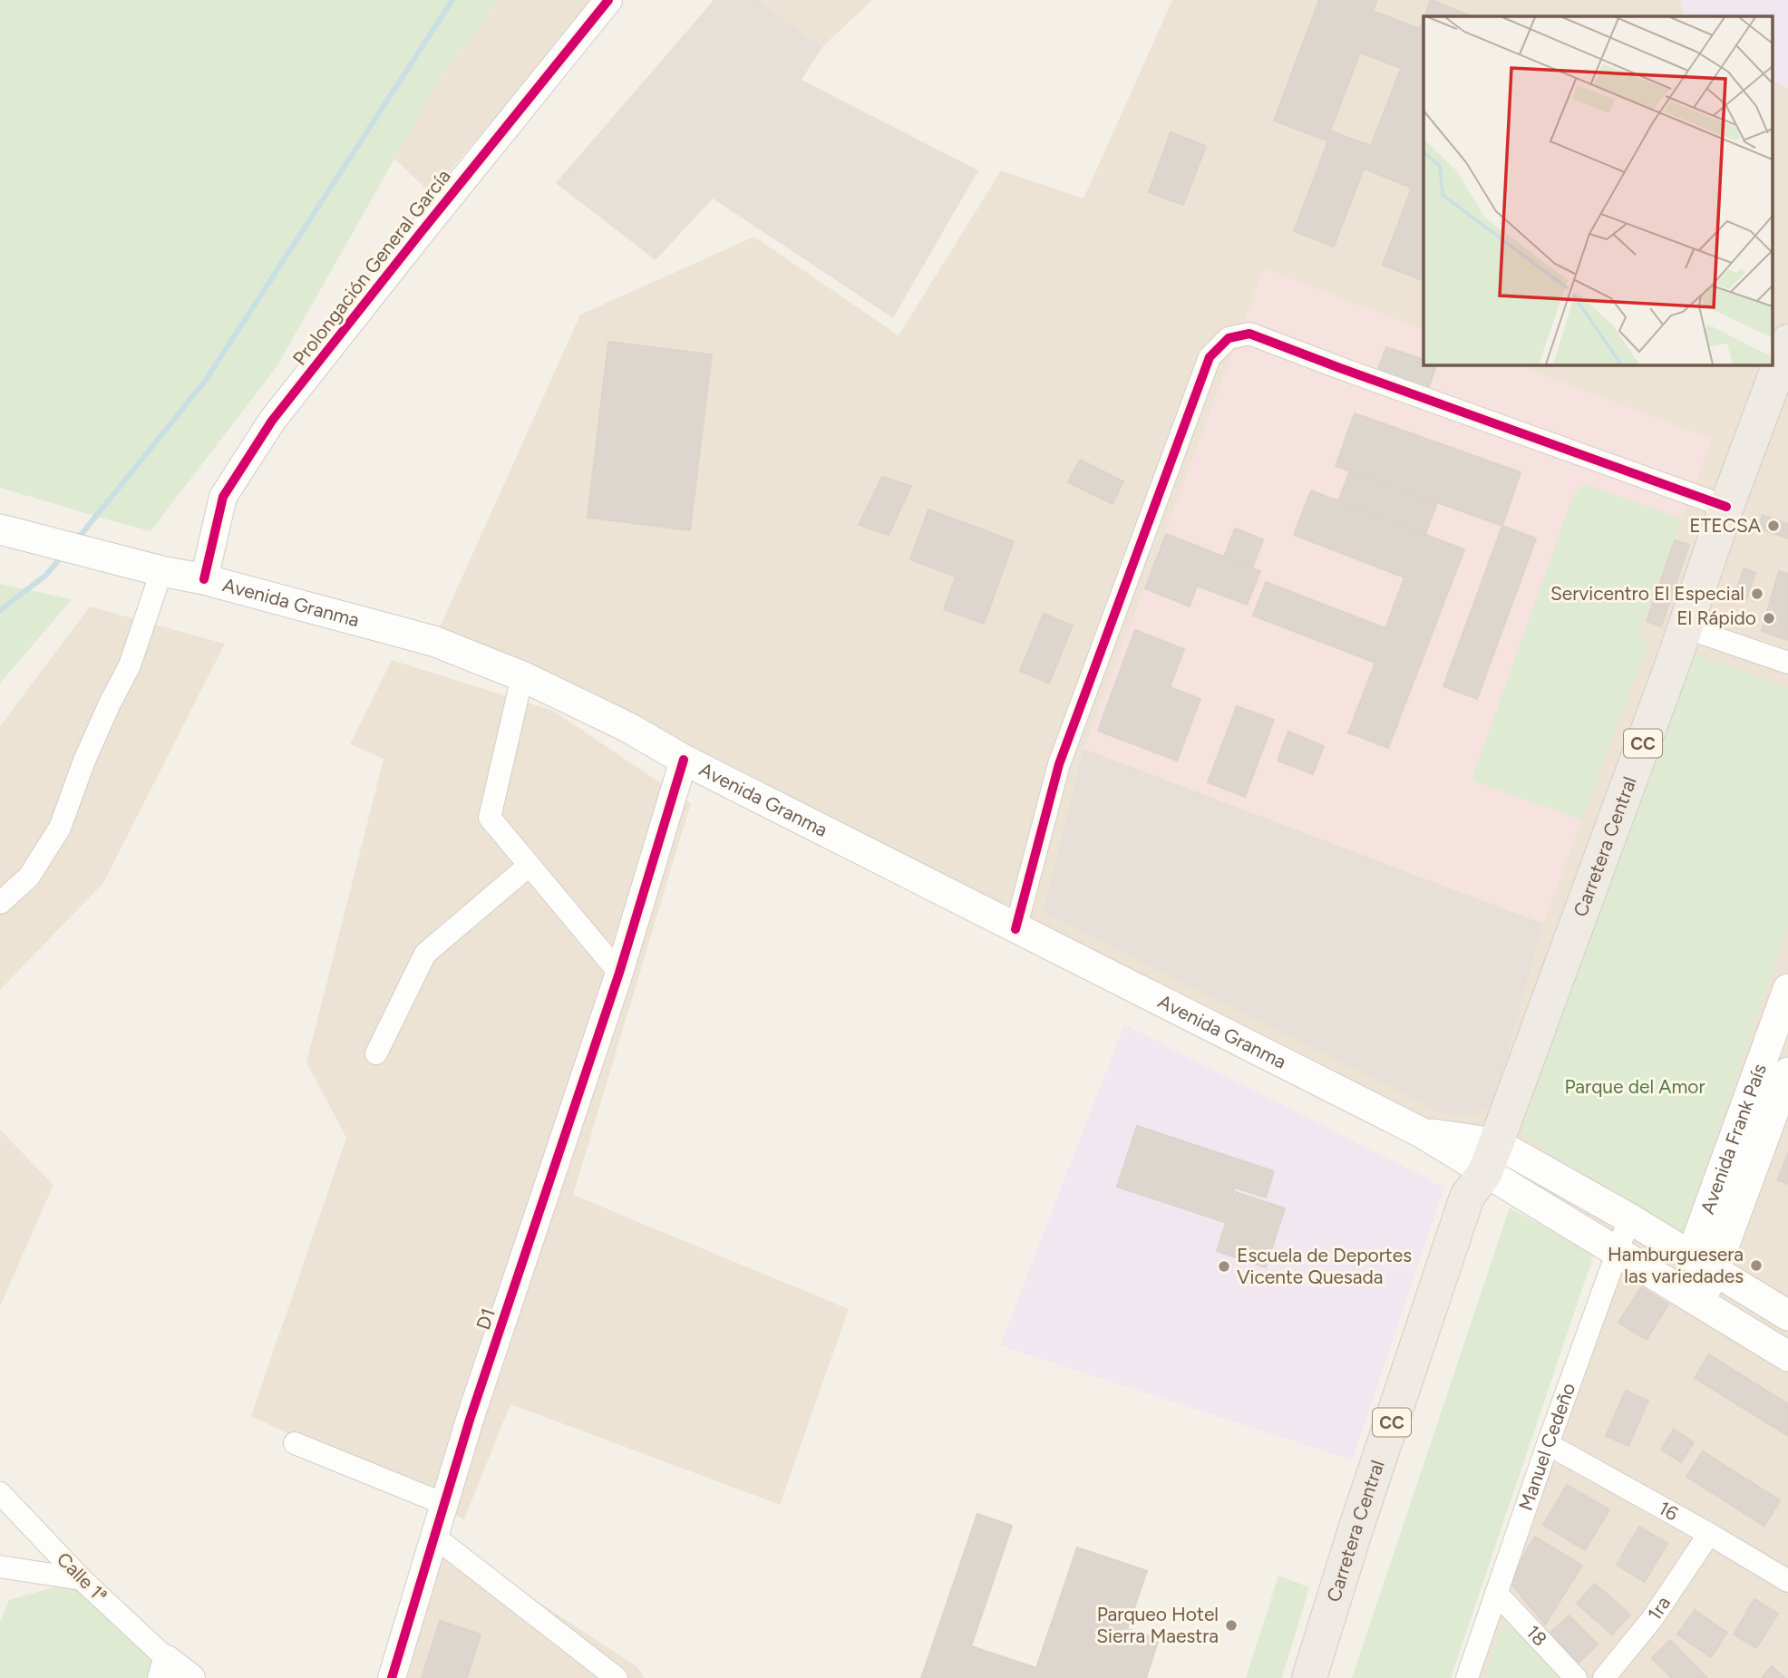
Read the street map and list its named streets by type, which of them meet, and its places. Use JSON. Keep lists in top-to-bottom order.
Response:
{
  "streets": {
    "highway": ["CC", "Carretera Central"],
    "main road": ["Avenida Granma", "Avenida Frank País"],
    "street": [
      "Prolongación General García",
      "D1",
      "Manuel Cedeño",
      "16",
      "Calle 1ª",
      "1ra",
      "18"
    ]
  },
  "crossings": [
    ["Prolongación General García", "Avenida Granma"],
    ["Avenida Granma", "Carretera Central"],
    ["Avenida Granma", "Avenida Frank País"],
    ["Avenida Granma", "D1"],
    ["Avenida Granma", "Manuel Cedeño"],
    ["Manuel Cedeño", "16"],
    ["Manuel Cedeño", "18"],
    ["16", "1ra"]
  ],
  "parks": ["Parque del Amor"],
  "places": [
    "ETECSA",
    "Servicentro El Especial",
    "El Rápido",
    "Hamburguesera las variedades",
    "Escuela de Deportes Vicente Quesada",
    "Parqueo Hotel Sierra Maestra"
  ]
}
